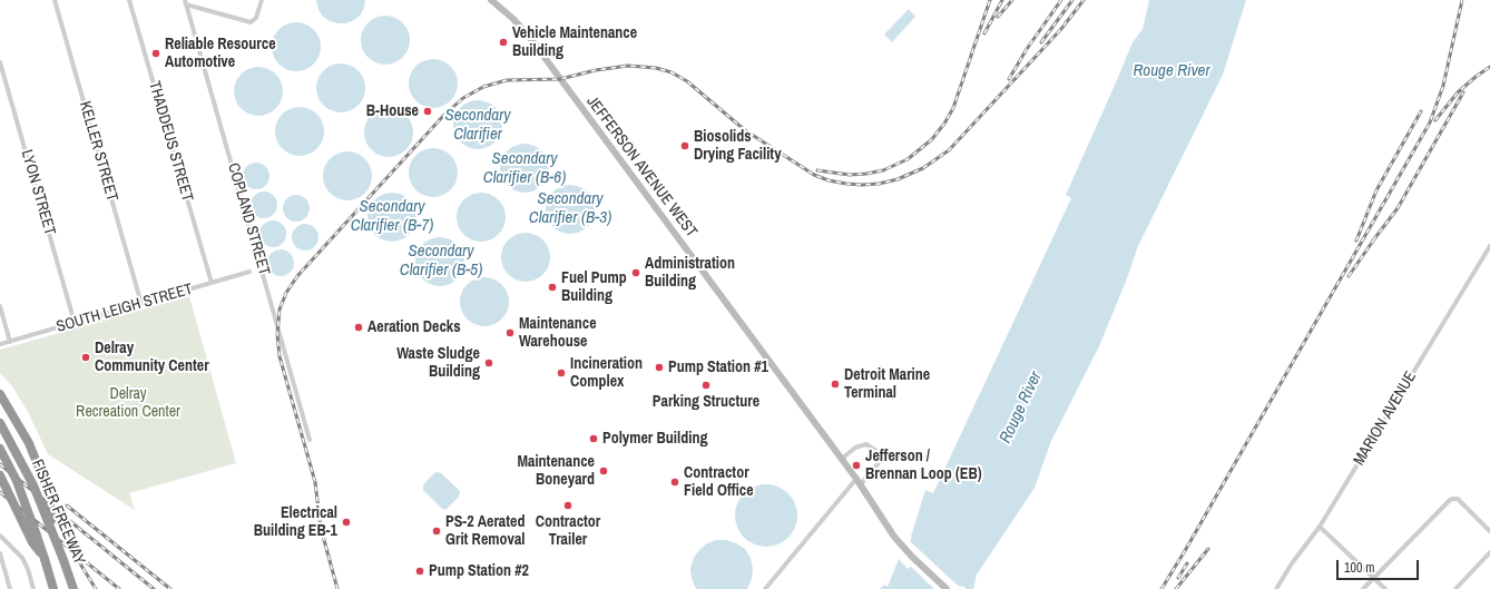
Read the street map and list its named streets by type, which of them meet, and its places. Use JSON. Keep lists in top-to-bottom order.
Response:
{
  "streets": {
    "highway": ["FISHER FREEWAY"],
    "main road": ["JEFFERSON AVENUE WEST"],
    "street": [
      "THADDEUS STREET",
      "KELLER STREET",
      "LYON STREET",
      "COPLAND STREET",
      "SOUTH LEIGH STREET",
      "MARION AVENUE"
    ]
  },
  "crossings": [
    ["THADDEUS STREET", "SOUTH LEIGH STREET"],
    ["KELLER STREET", "SOUTH LEIGH STREET"],
    ["LYON STREET", "SOUTH LEIGH STREET"]
  ],
  "water": [
    "Rouge River",
    "Secondary Clarifier",
    "Secondary Clarifier (B-6)",
    "Secondary Clarifier (B-3)",
    "Secondary Clarifier (B-7)",
    "Secondary Clarifier (B-5)"
  ],
  "parks": ["Delray Recreation Center"],
  "places": [
    "Vehicle Maintenance Building",
    "Reliable Resource Automotive",
    "B-House",
    "Biosolids Drying Facility",
    "Administration Building",
    "Fuel Pump Building",
    "Aeration Decks",
    "Maintenance Warehouse",
    "Delray Community Center",
    "Waste Sludge Building",
    "Pump Station #1",
    "Incineration Complex",
    "Detroit Marine Terminal",
    "Parking Structure",
    "Polymer Building",
    "Jefferson / Brennan Loop (EB)",
    "Maintenance Boneyard",
    "Contractor Field Office",
    "Contractor Trailer",
    "Electrical Building EB-1",
    "PS-2 Aerated Grit Removal",
    "Pump Station #2"
  ],
  "scale_bar": "100 m"
}
